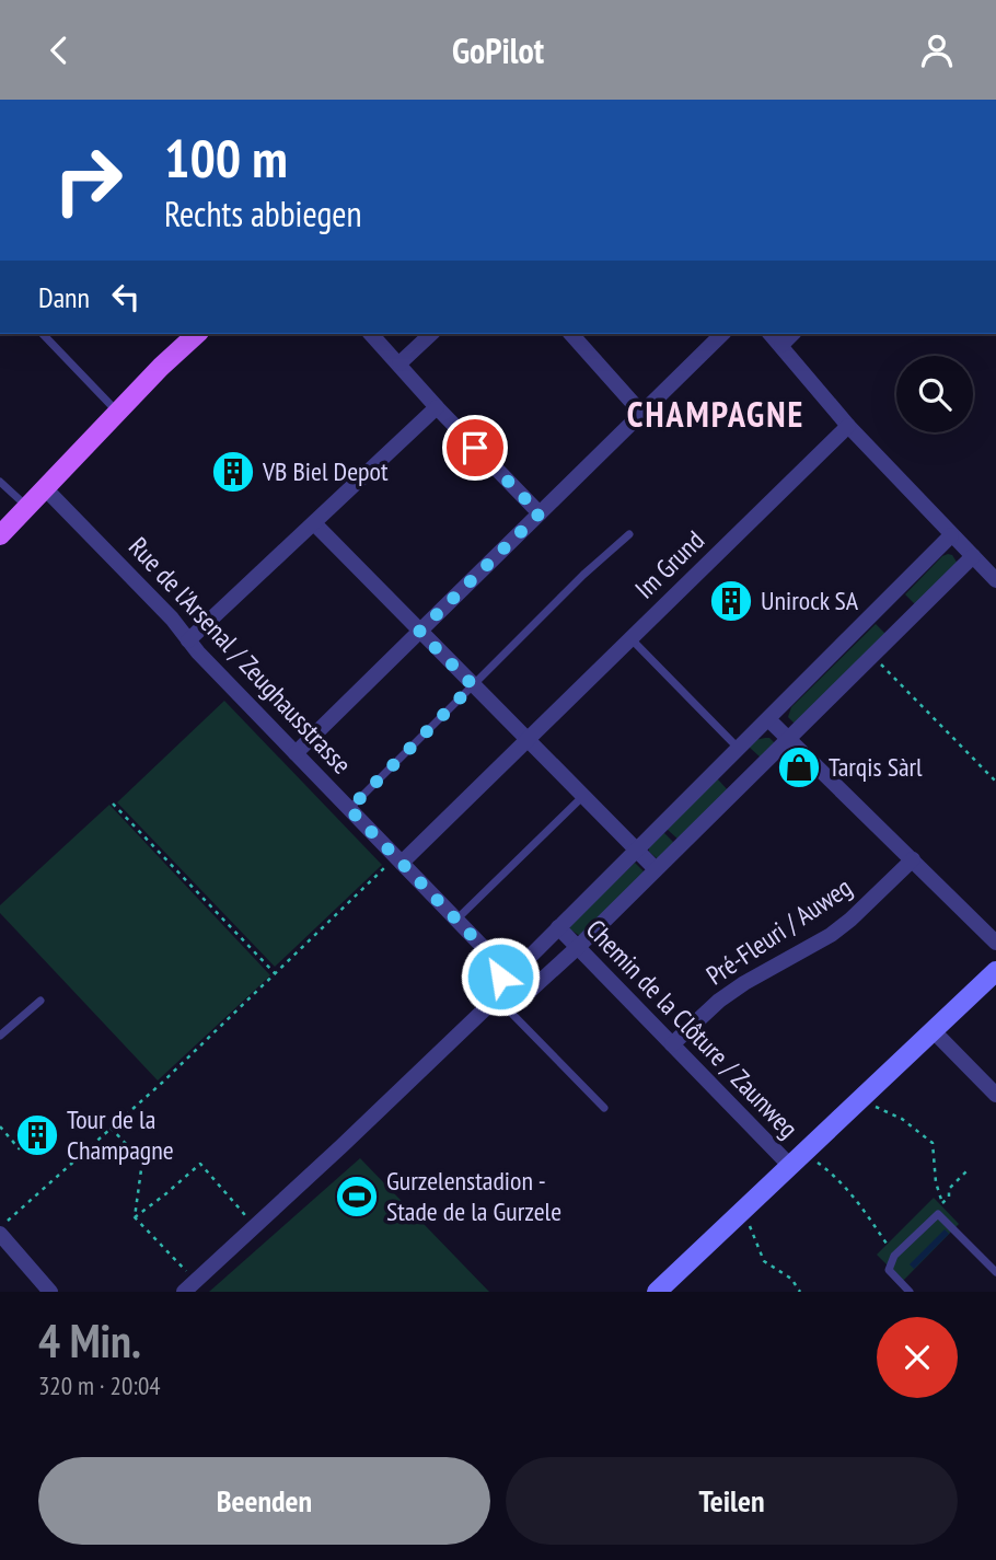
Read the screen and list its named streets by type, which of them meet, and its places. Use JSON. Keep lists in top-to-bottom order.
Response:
{
  "streets": {
    "street": [
      "Im Grund",
      "Rue de l'Arsenal / Zeughausstrasse",
      "Pré-Fleuri / Auweg",
      "Chemin de la Clôture / Zaunweg"
    ]
  },
  "crossings": [
    ["Im Grund", "Rue de l'Arsenal / Zeughausstrasse"],
    ["Pré-Fleuri / Auweg", "Chemin de la Clôture / Zaunweg"]
  ],
  "districts": ["CHAMPAGNE"],
  "places": {
    "building": ["VB Biel Depot", "Unirock SA", "Tour de la Champagne"],
    "shop": ["Tarqis Sàrl"],
    "sports": ["Gurzelenstadion - Stade de la Gurzele"]
  },
  "page": {
    "header": "GoPilot",
    "turn": ["100 m", "Rechts abbiegen"],
    "then": "Dann",
    "heading": ["4 Min.", "320 m · 20:04"],
    "buttons": ["Beenden", "Teilen"]
  }
}
